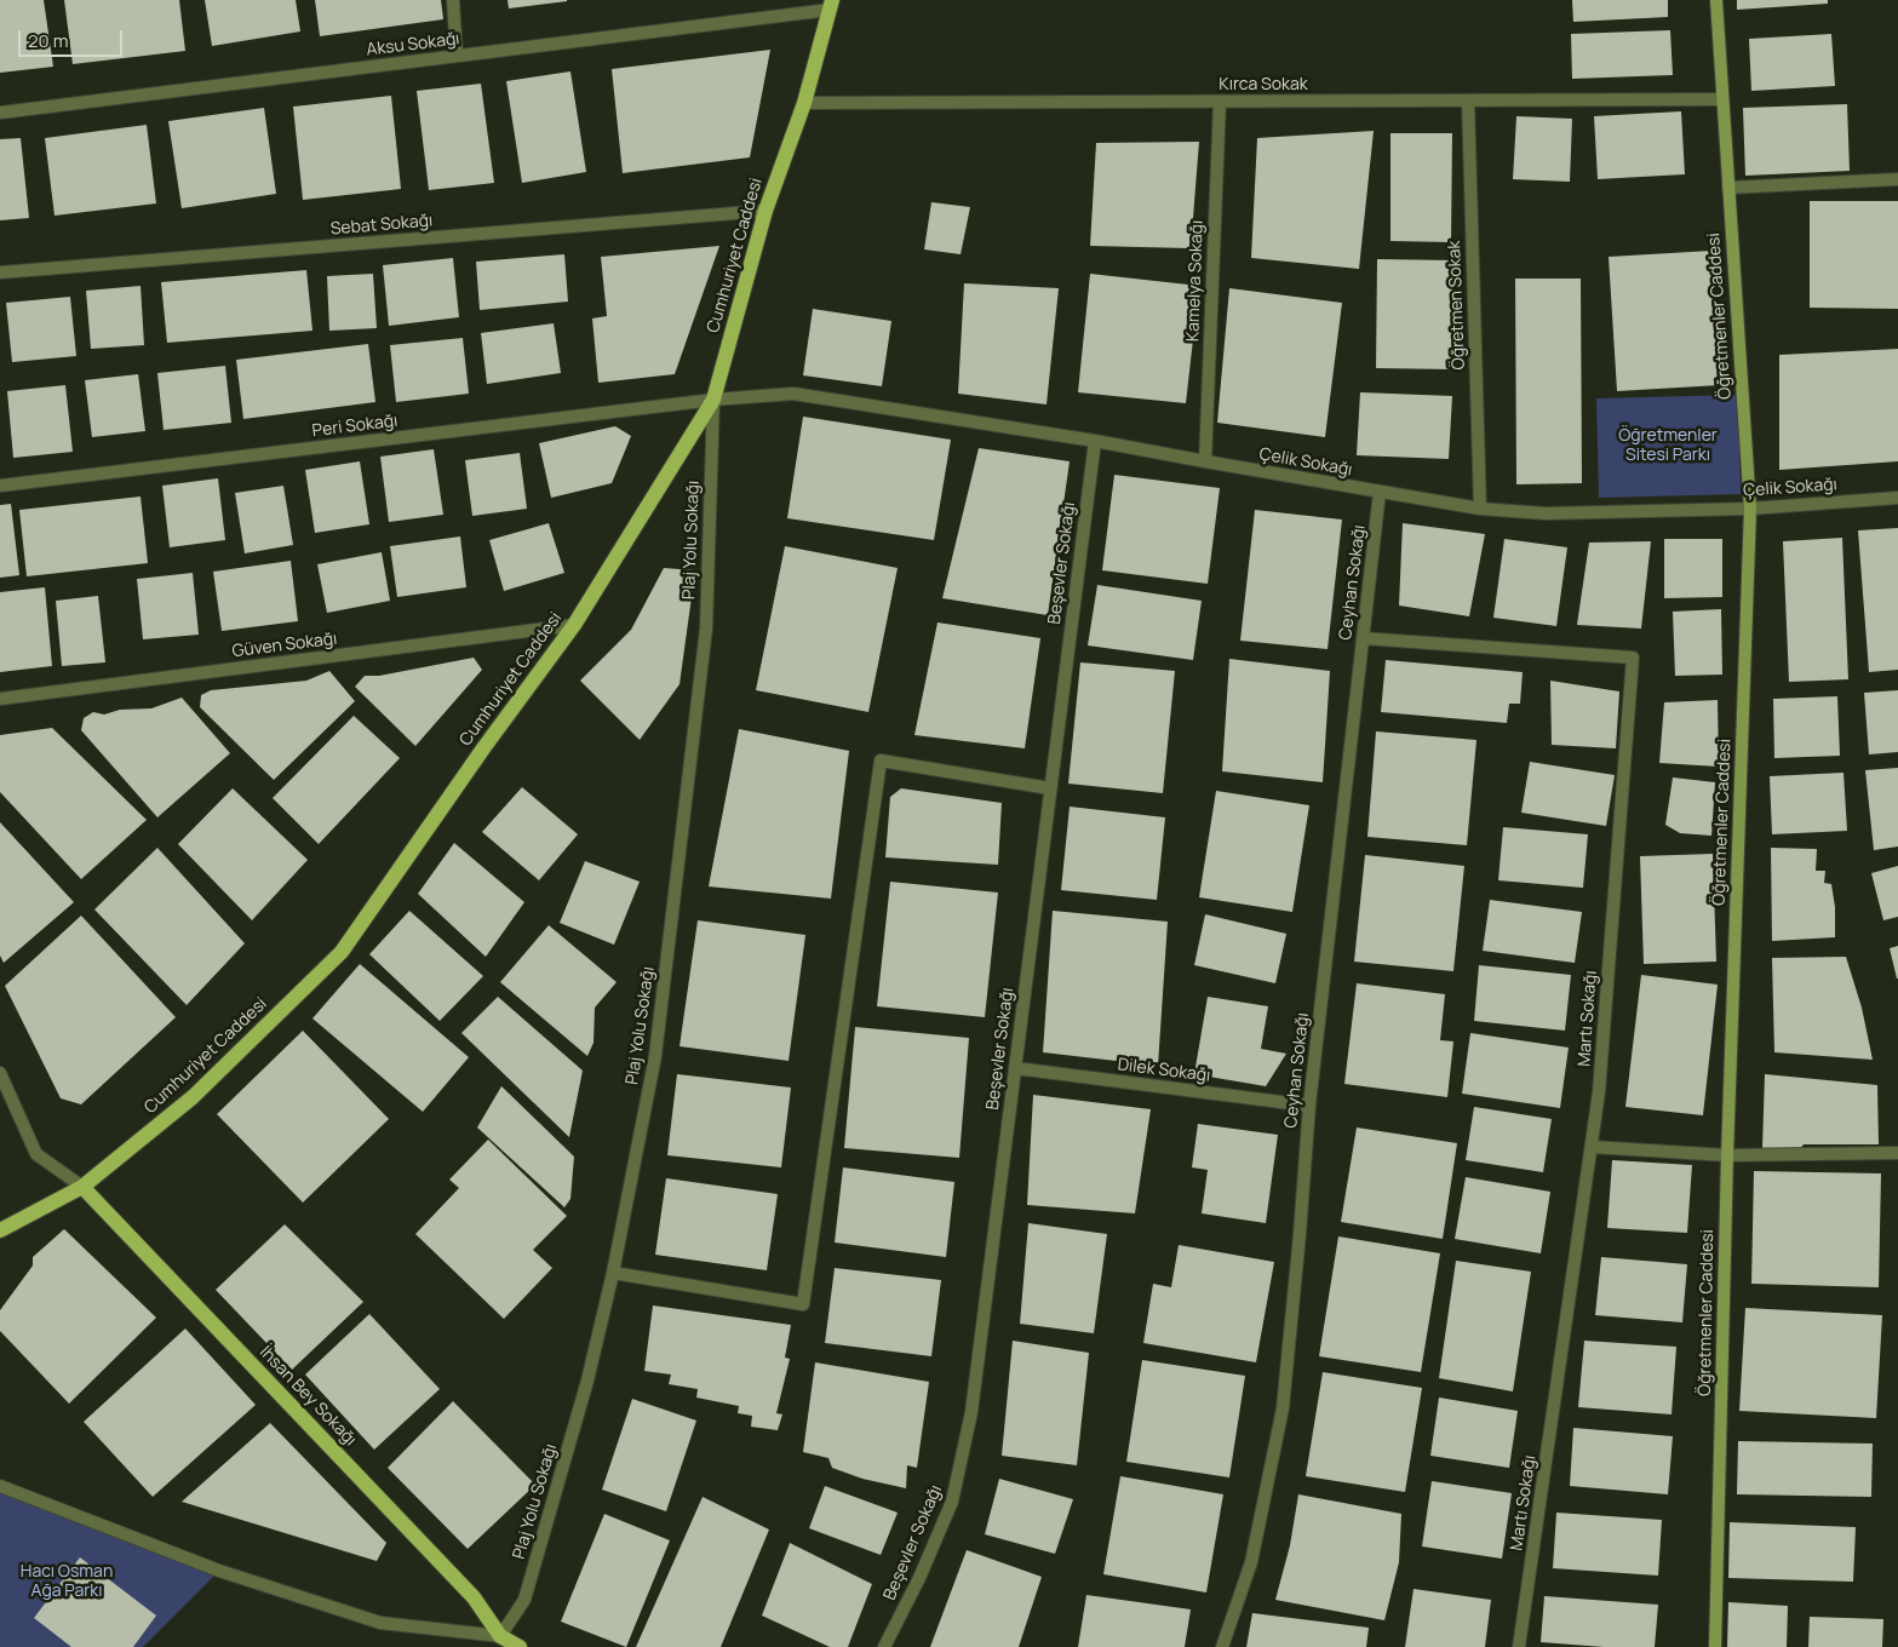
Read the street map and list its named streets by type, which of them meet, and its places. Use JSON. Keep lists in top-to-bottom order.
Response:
{
  "streets": {
    "main road": ["Cumhuriyet Caddesi", "Öğretmenler Caddesi", "İhsan Bey Sokağı"],
    "street": [
      "Aksu Sokağı",
      "Kırca Sokak",
      "Sebat Sokağı",
      "Kamelya Sokağı",
      "Öğretmen Sokak",
      "Peri Sokağı",
      "Çelik Sokağı",
      "Plaj Yolu Sokağı",
      "Beşevler Sokağı",
      "Ceyhan Sokağı",
      "Güven Sokağı",
      "Martı Sokağı",
      "Dilek Sokağı"
    ]
  },
  "crossings": [
    ["Aksu Sokağı", "Cumhuriyet Caddesi"],
    ["Kırca Sokak", "Cumhuriyet Caddesi"],
    ["Kırca Sokak", "Kamelya Sokağı"],
    ["Kırca Sokak", "Öğretmen Sokak"],
    ["Kırca Sokak", "Öğretmenler Caddesi"],
    ["Sebat Sokağı", "Cumhuriyet Caddesi"],
    ["Cumhuriyet Caddesi", "Peri Sokağı"],
    ["Cumhuriyet Caddesi", "Çelik Sokağı"],
    ["Cumhuriyet Caddesi", "Plaj Yolu Sokağı"],
    ["Cumhuriyet Caddesi", "Güven Sokağı"],
    ["Cumhuriyet Caddesi", "İhsan Bey Sokağı"],
    ["Kamelya Sokağı", "Çelik Sokağı"],
    ["Öğretmen Sokak", "Çelik Sokağı"],
    ["Öğretmenler Caddesi", "Çelik Sokağı"],
    ["Peri Sokağı", "Çelik Sokağı"],
    ["Peri Sokağı", "Plaj Yolu Sokağı"],
    ["Çelik Sokağı", "Plaj Yolu Sokağı"],
    ["Çelik Sokağı", "Beşevler Sokağı"],
    ["Çelik Sokağı", "Ceyhan Sokağı"],
    ["Plaj Yolu Sokağı", "İhsan Bey Sokağı"],
    ["Beşevler Sokağı", "Dilek Sokağı"],
    ["Ceyhan Sokağı", "Martı Sokağı"],
    ["Ceyhan Sokağı", "Dilek Sokağı"]
  ],
  "parks": ["Öğretmenler Sitesi Parkı", "Hacı Osman Ağa Parkı"],
  "scale_bar": "20 m"
}
